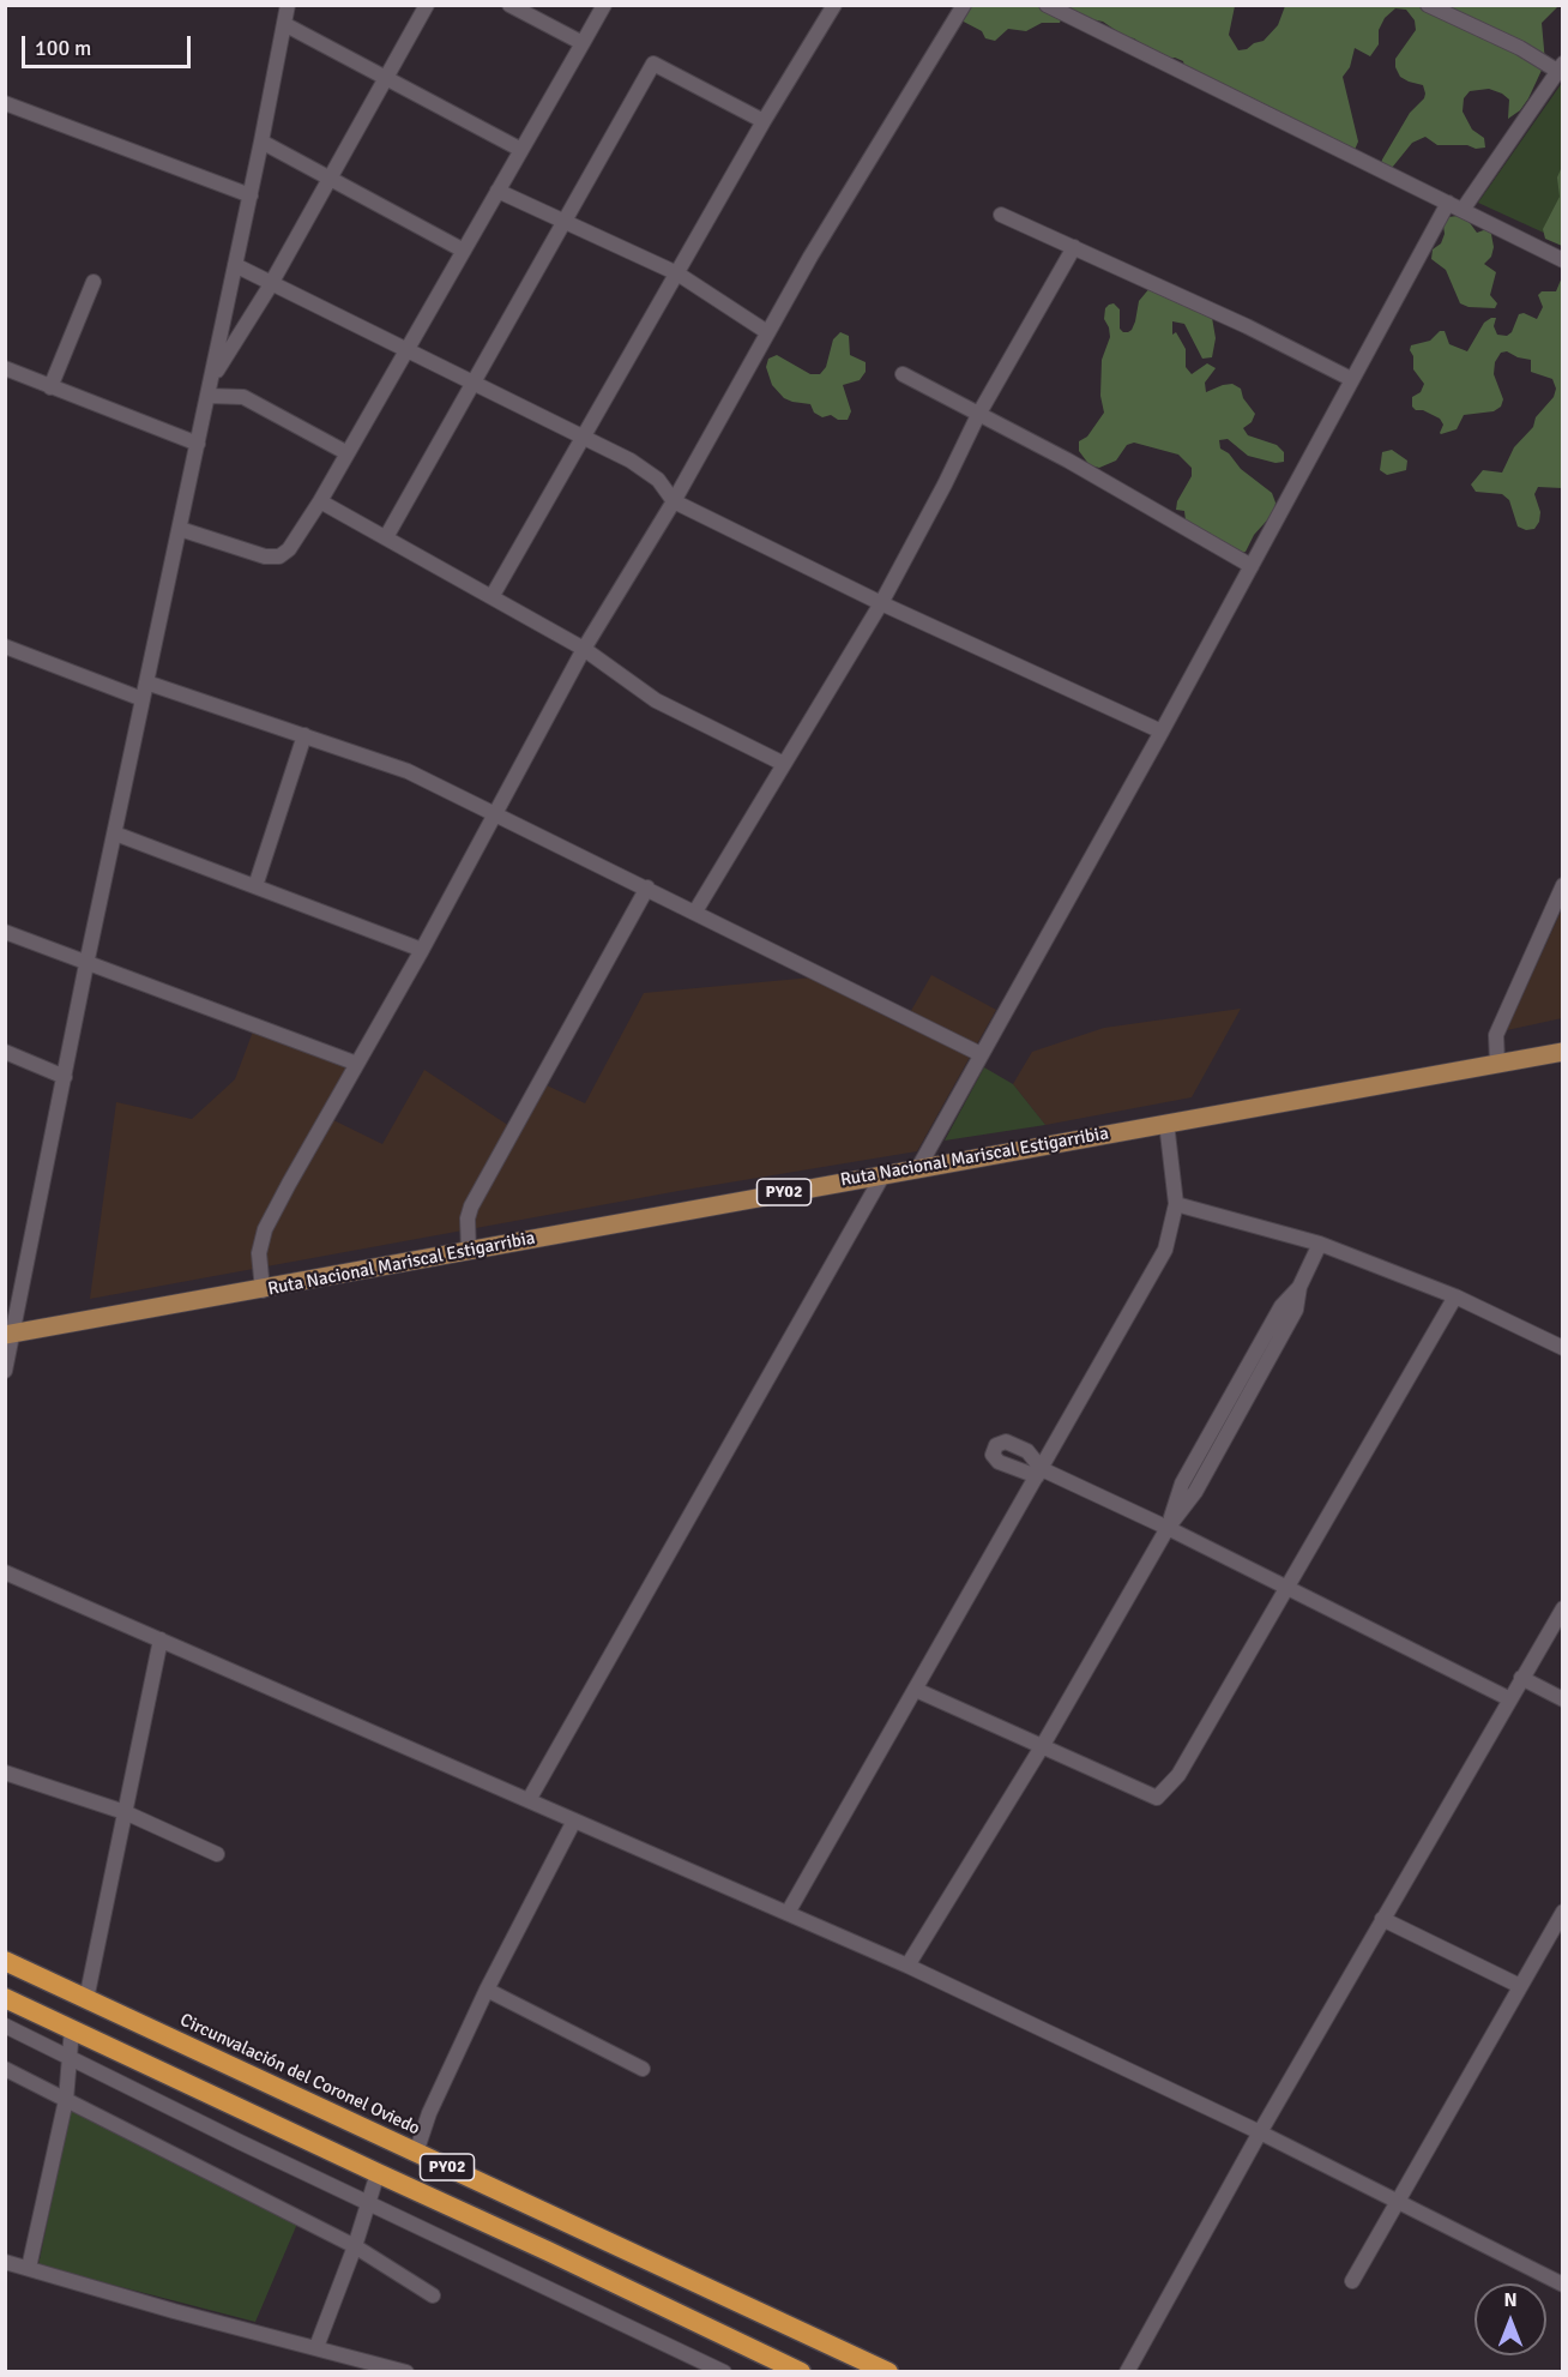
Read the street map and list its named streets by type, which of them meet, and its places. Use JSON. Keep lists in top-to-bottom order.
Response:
{
  "streets": {
    "highway": ["PY02", "Circunvalación del Coronel Oviedo"],
    "main road": ["Ruta Nacional Mariscal Estigarribia"]
  },
  "scale_bar": "100 m",
  "north": "top"
}
